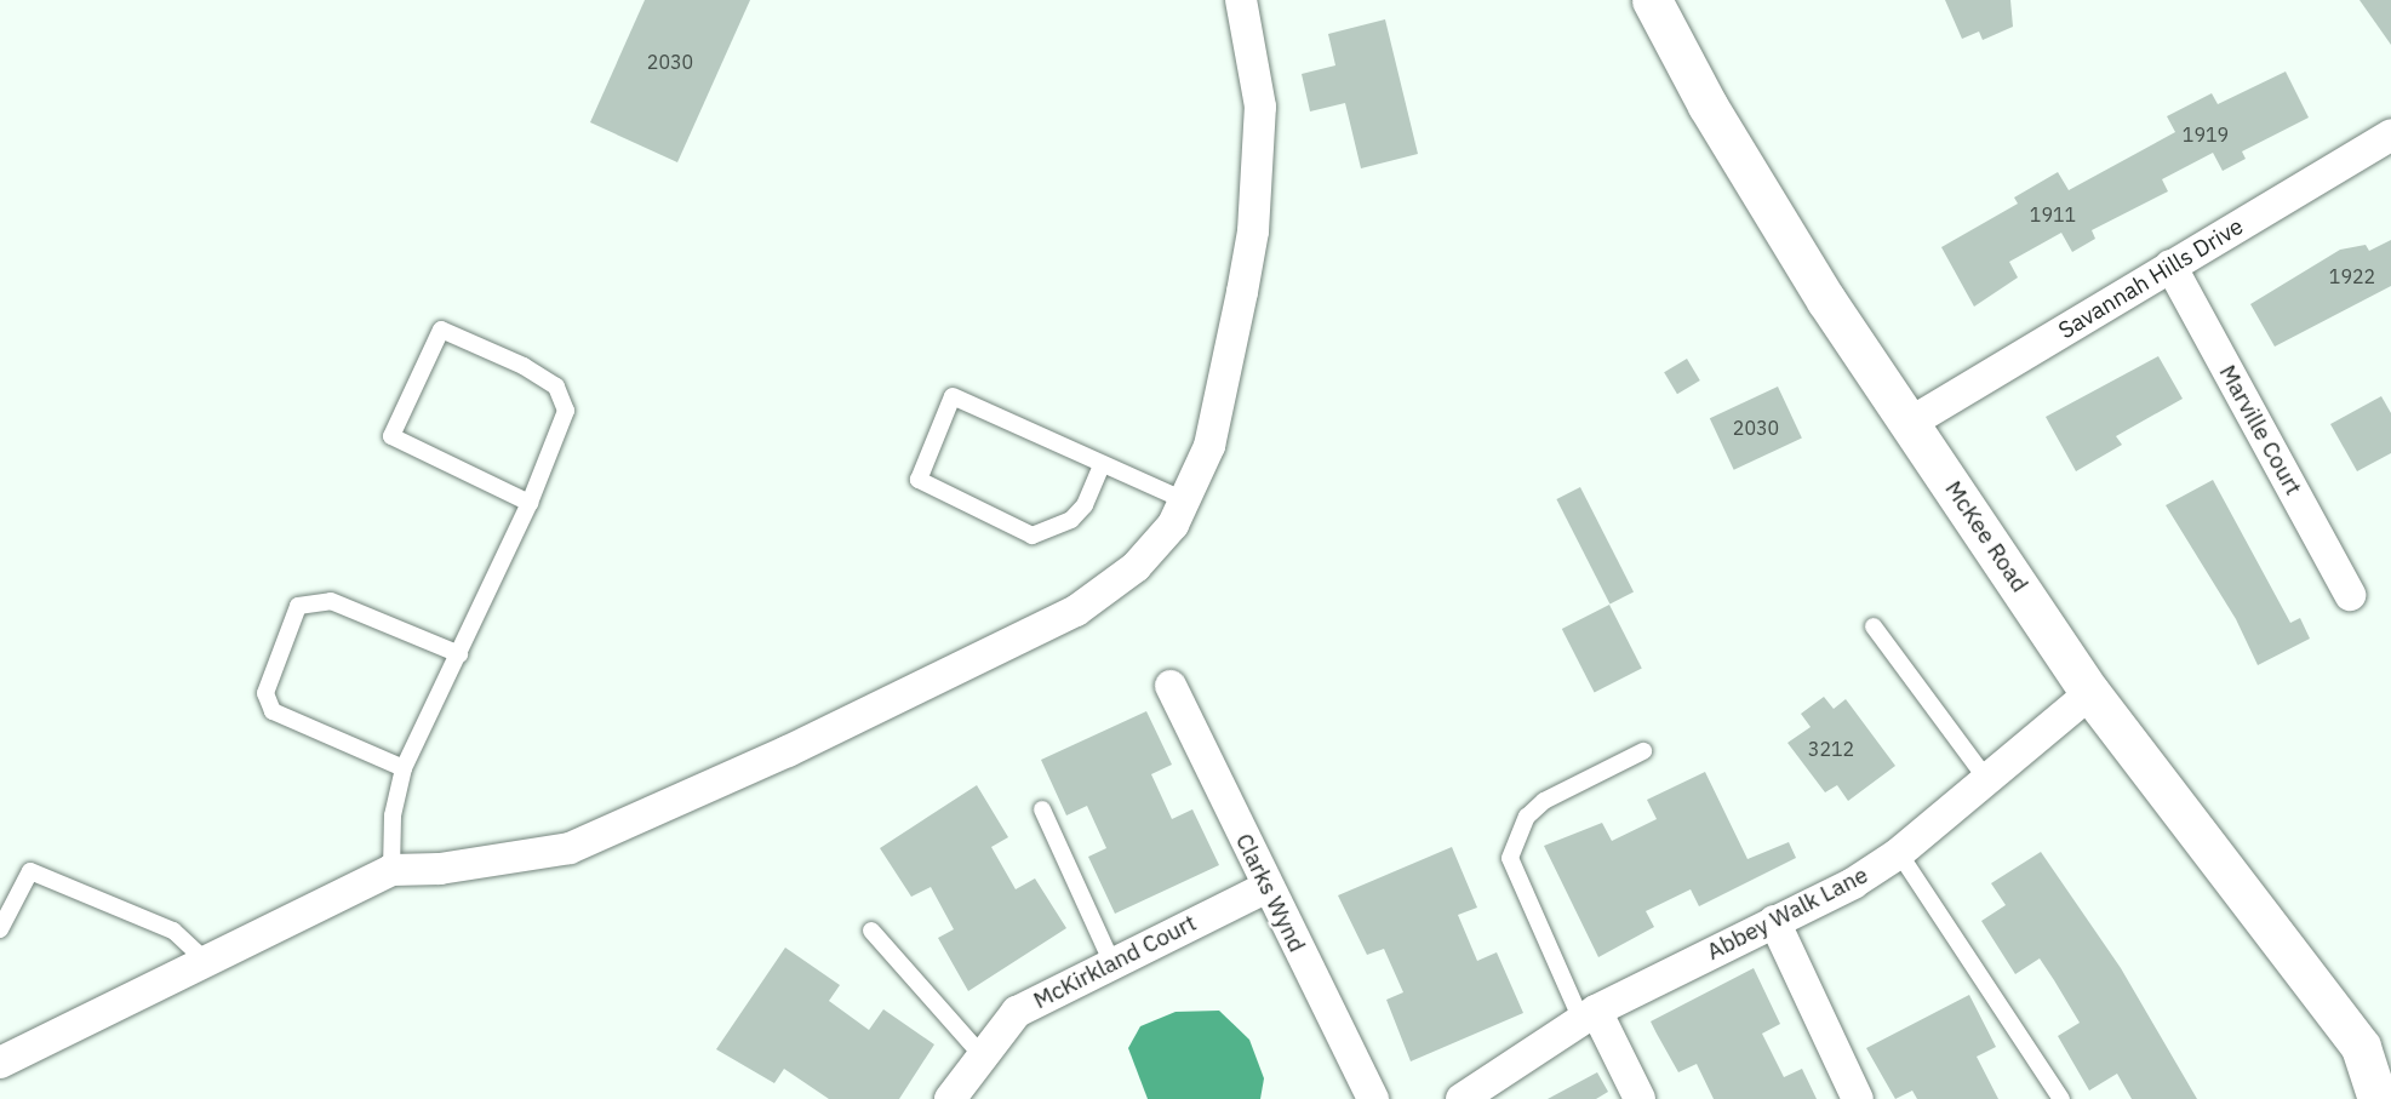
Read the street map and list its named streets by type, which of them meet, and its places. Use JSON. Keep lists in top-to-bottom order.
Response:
{
  "streets": {
    "street": [
      "Savannah Hills Drive",
      "Marville Court",
      "McKee Road",
      "Clarks Wynd",
      "Abbey Walk Lane",
      "McKirkland Court"
    ]
  },
  "crossings": [
    ["Savannah Hills Drive", "Marville Court"],
    ["Savannah Hills Drive", "McKee Road"],
    ["McKee Road", "Abbey Walk Lane"],
    ["Clarks Wynd", "McKirkland Court"]
  ],
  "house_numbers": [
    "2030",
    "1919",
    "1911",
    "1922",
    "2030",
    "3212"
  ]
}
